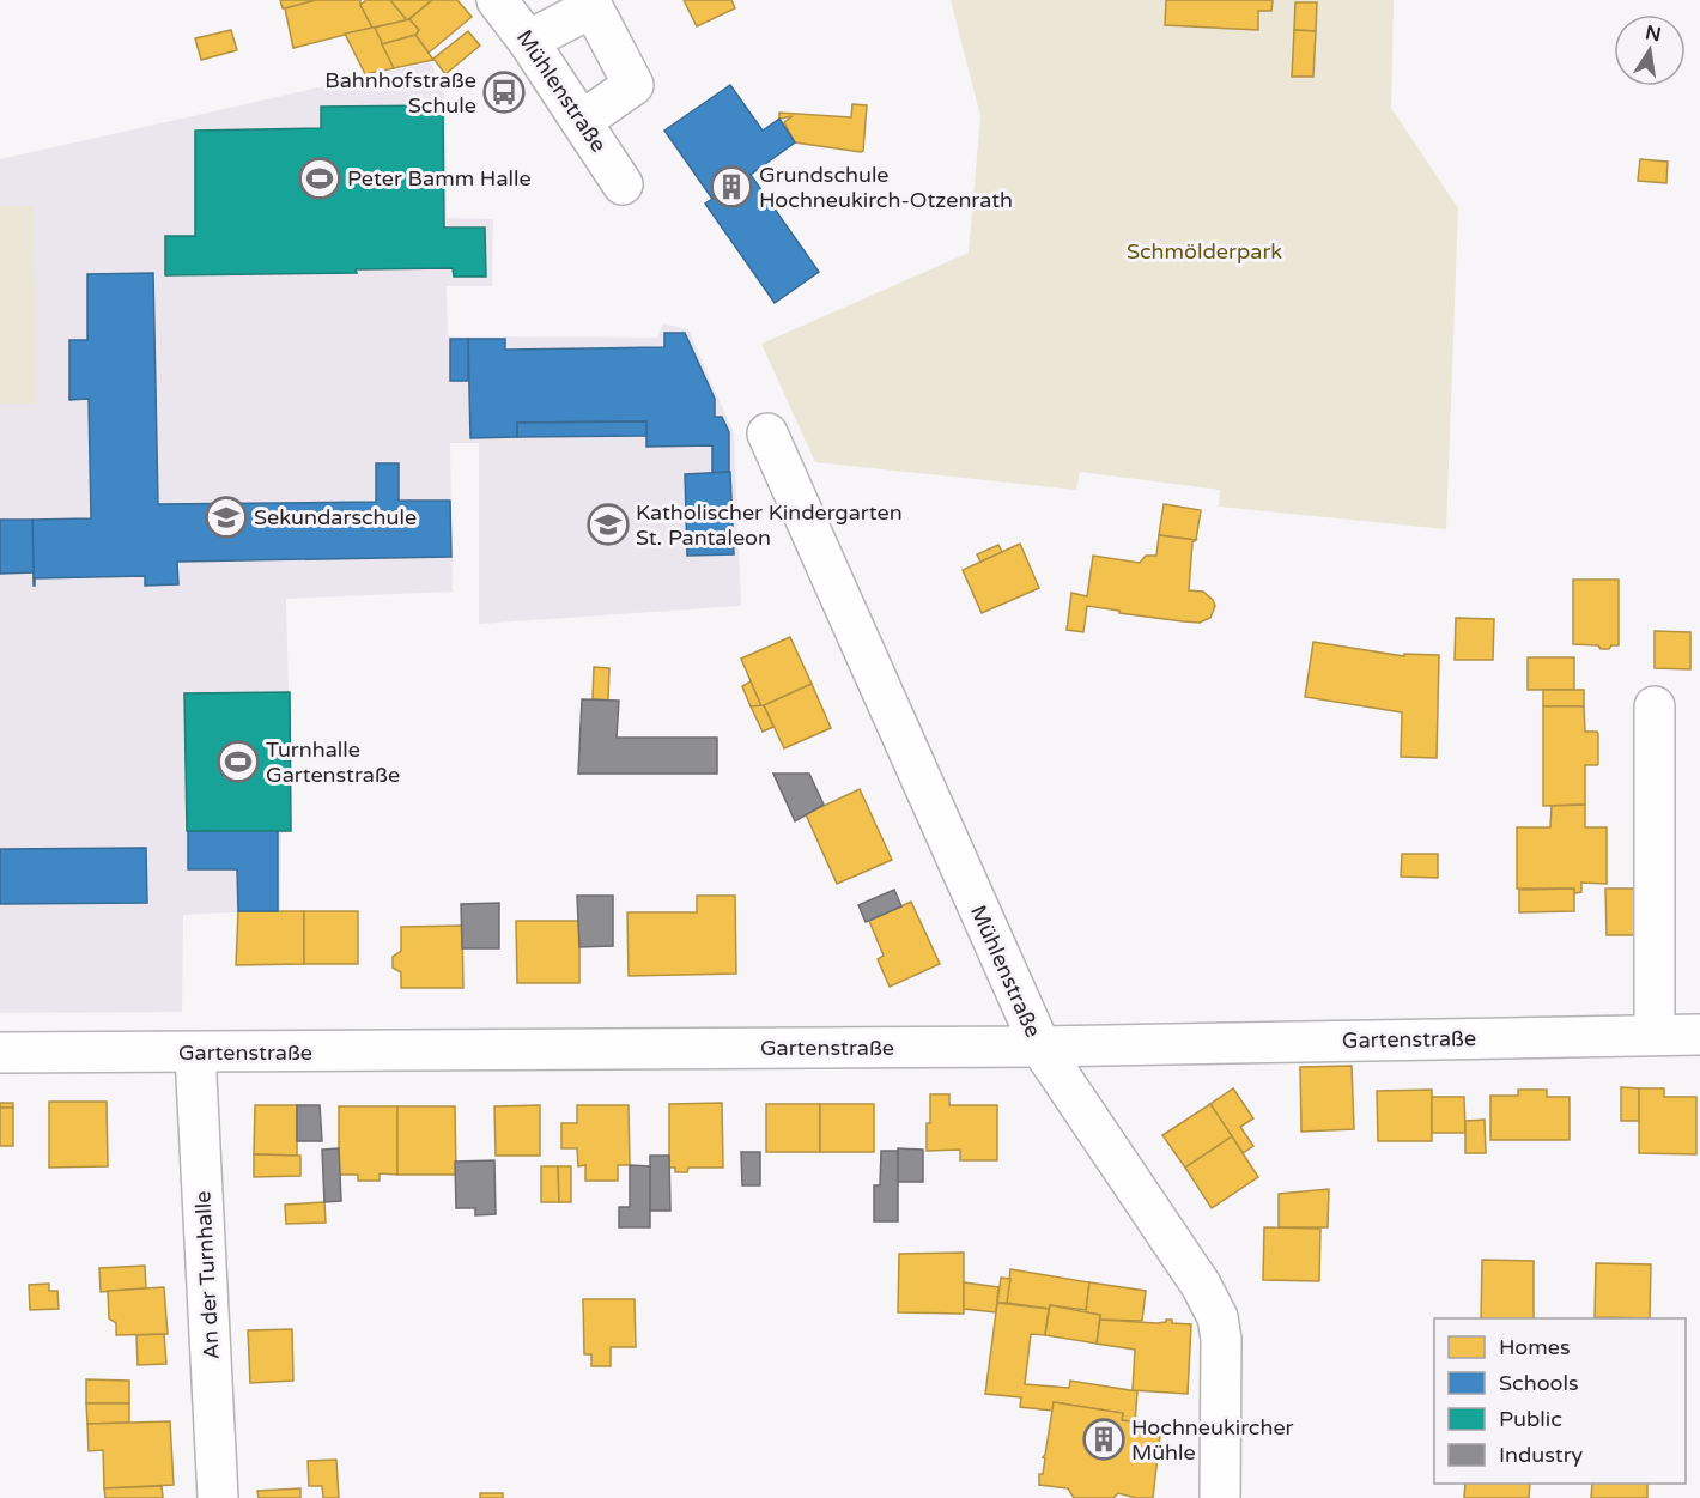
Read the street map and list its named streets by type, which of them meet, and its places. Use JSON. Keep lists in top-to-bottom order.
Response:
{
  "streets": {
    "street": ["Mühlenstraße", "Gartenstraße", "An der Turnhalle"]
  },
  "crossings": [
    ["Mühlenstraße", "Gartenstraße"],
    ["Gartenstraße", "An der Turnhalle"]
  ],
  "parks": ["Schmölderpark"],
  "places": {
    "bus stop": ["Bahnhofstraße Schule"],
    "sports": ["Peter Bamm Halle", "Turnhalle Gartenstraße"],
    "building": ["Grundschule Hochneukirch-Otzenrath", "Hochneukircher Mühle"],
    "school or university": ["Sekundarschule", "Katholischer Kindergarten St. Pantaleon"]
  },
  "legend": [
    "Homes",
    "Schools",
    "Public",
    "Industry"
  ],
  "north": "top"
}
